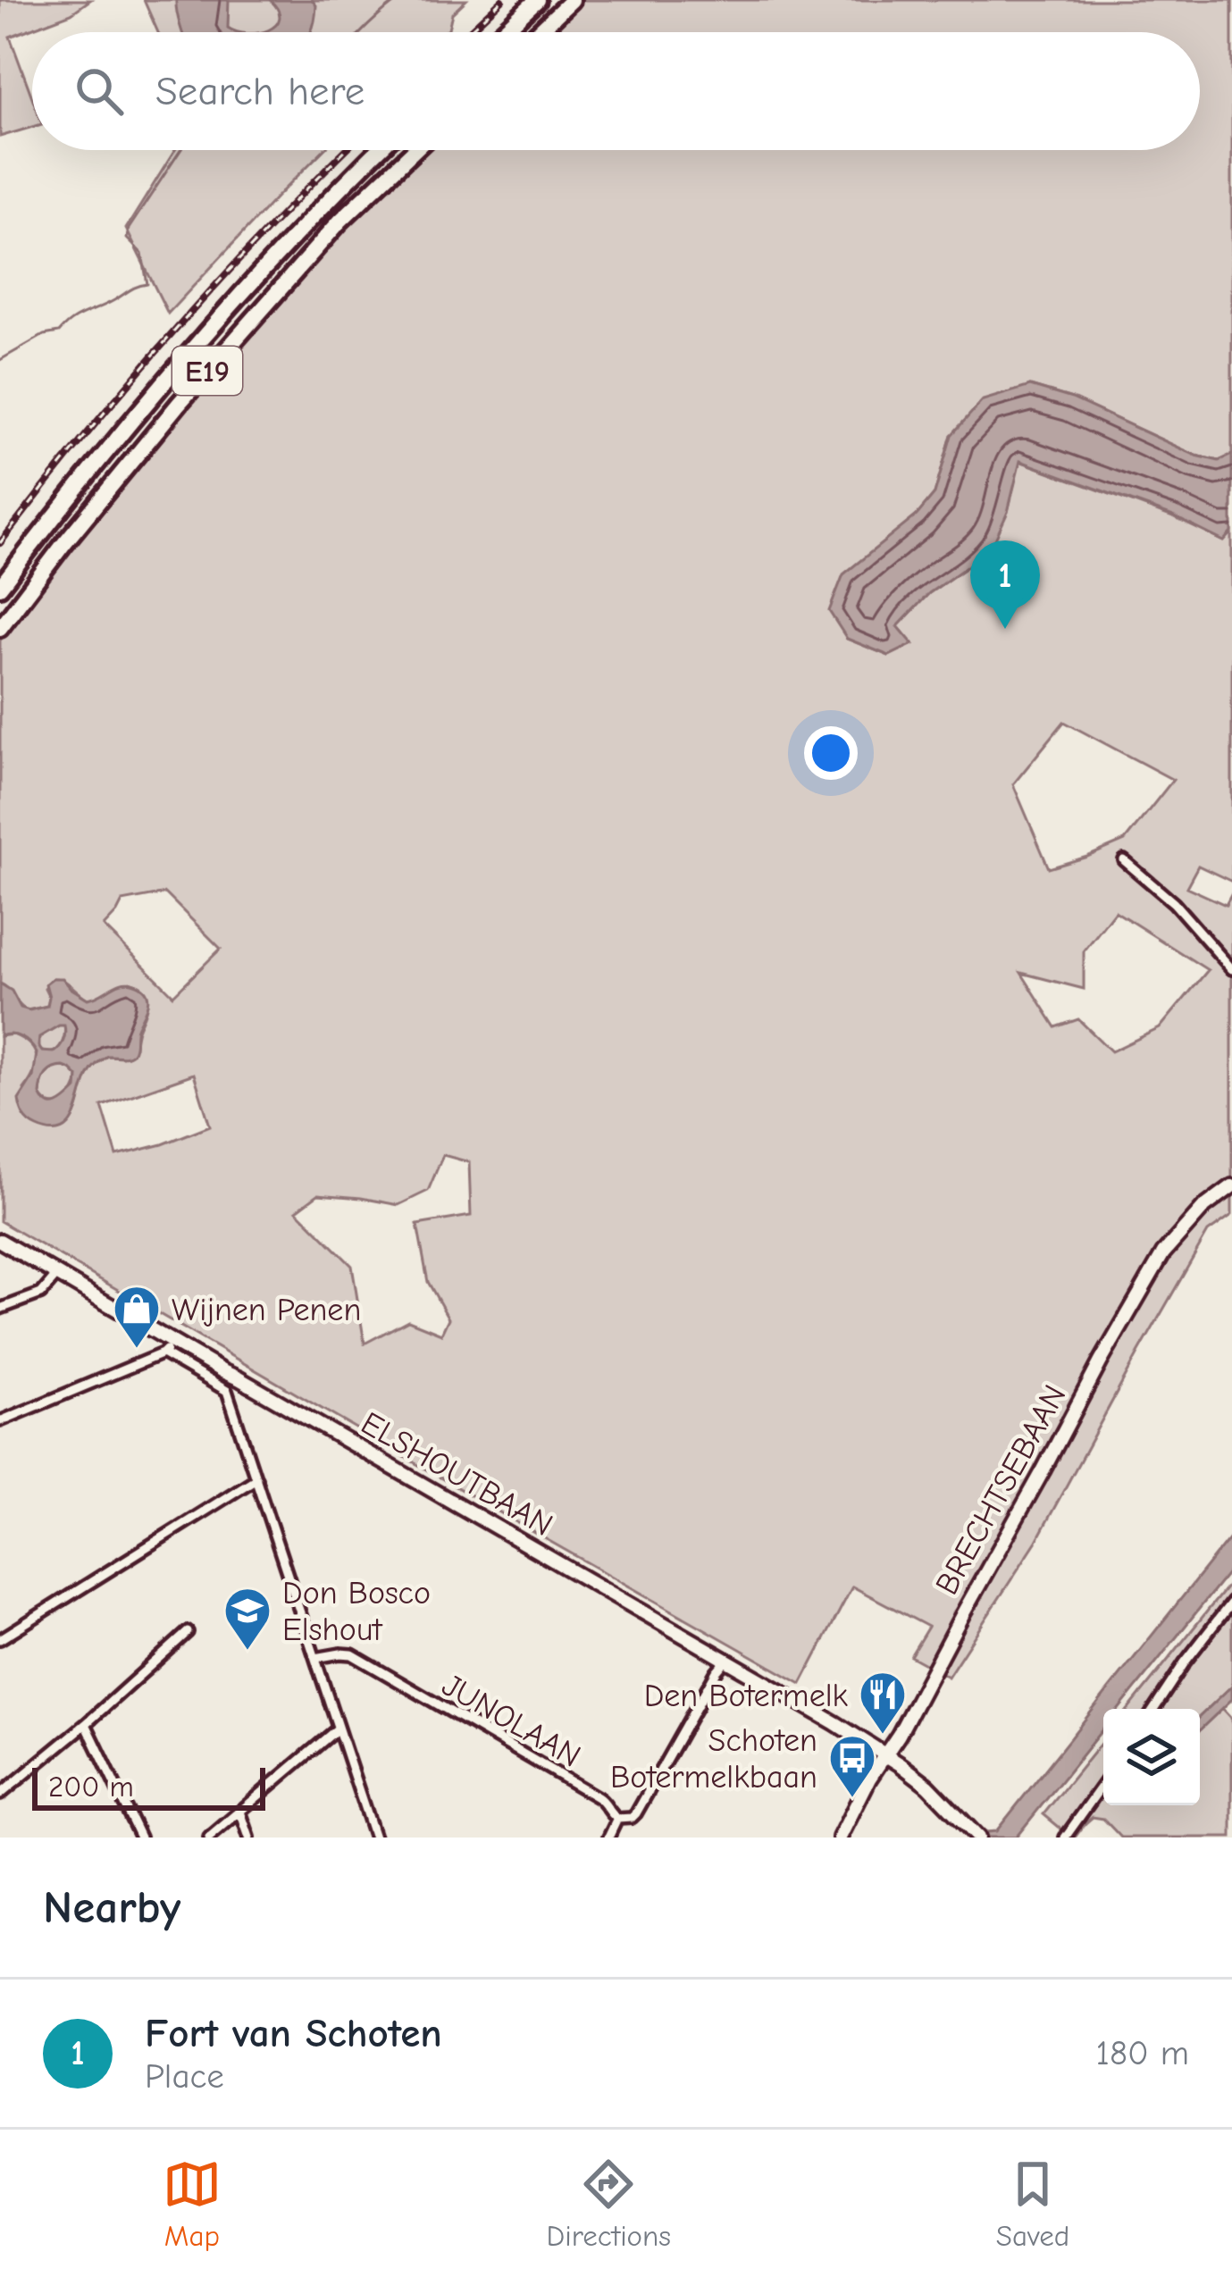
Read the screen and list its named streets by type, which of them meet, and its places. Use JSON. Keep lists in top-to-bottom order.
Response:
{
  "streets": {
    "highway": ["E19"],
    "main road": ["ELSHOUTBAAN", "BRECHTSEBAAN"],
    "street": ["JUNOLAAN"]
  },
  "crossings": [
    ["ELSHOUTBAAN", "BRECHTSEBAAN"]
  ],
  "places": {
    "shop": ["Wijnen Penen"],
    "school or university": ["Don Bosco Elshout"],
    "restaurant": ["Den Botermelk"],
    "bus stop": ["Schoten Botermelkbaan"]
  },
  "scale_bar": "200 m",
  "page": {
    "search": "Search here",
    "pins": "1",
    "scale": "200 m",
    "heading": "Nearby",
    "list": [
      {
        "mark": "1",
        "name": "Fort van Schoten",
        "note": "Place",
        "value": "180 m"
      }
    ],
    "nav": ["Map", "Directions", "Saved"]
  }
}
